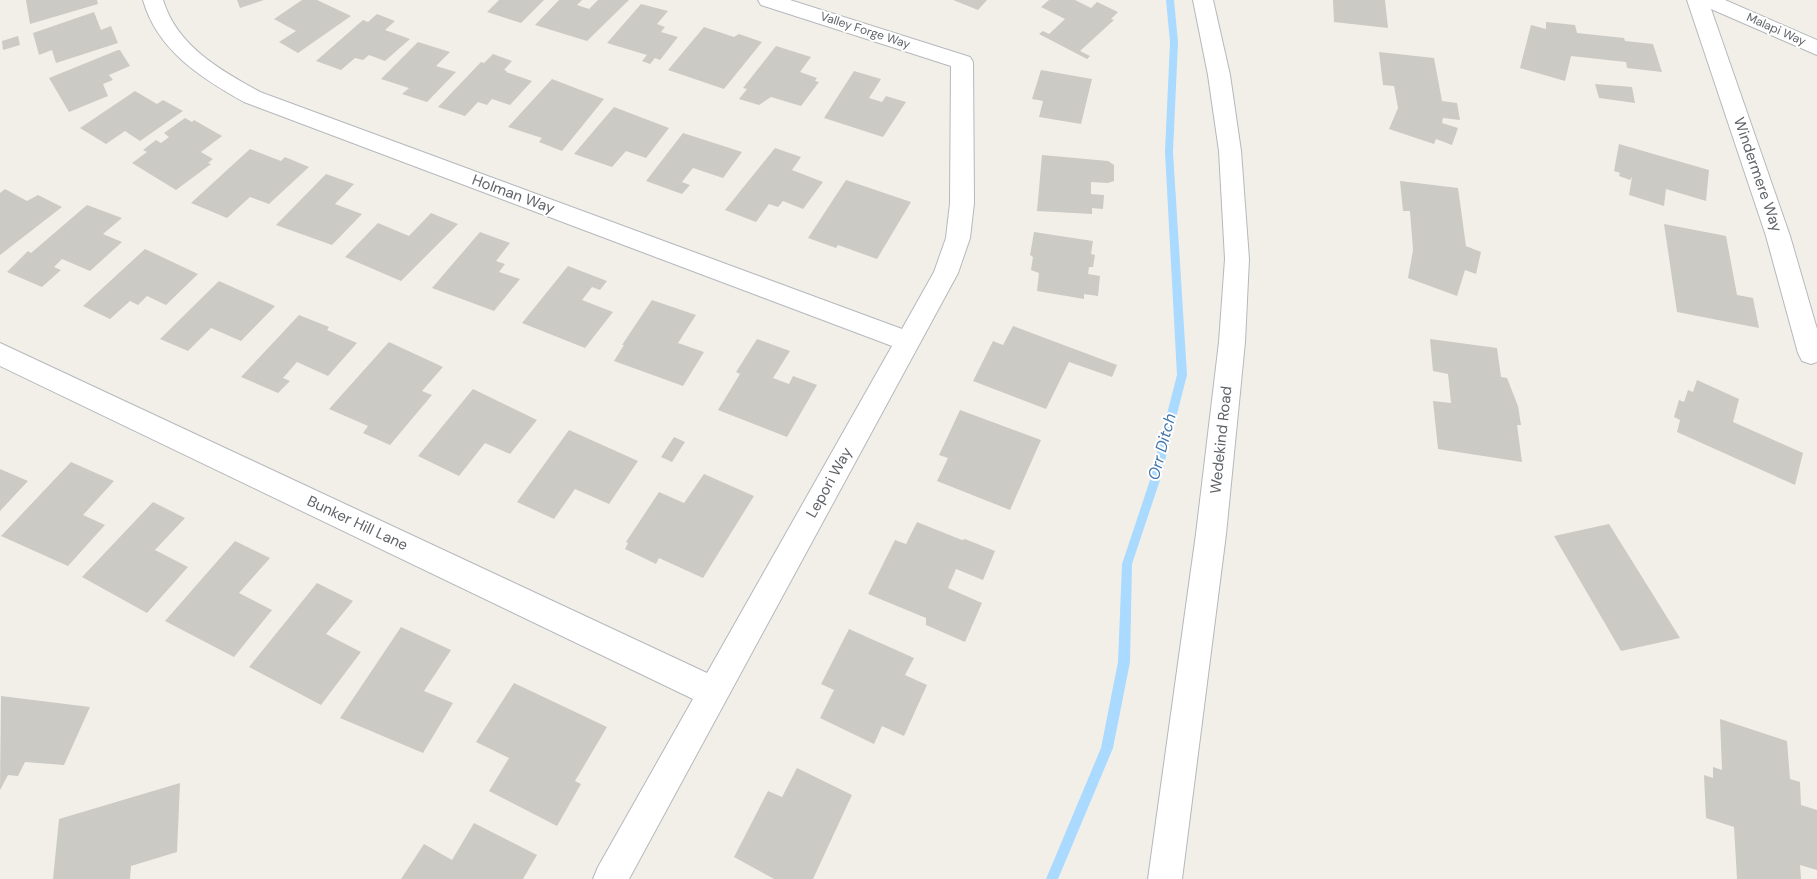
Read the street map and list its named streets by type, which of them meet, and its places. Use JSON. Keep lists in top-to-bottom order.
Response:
{
  "streets": {
    "street": [
      "Malapi Way",
      "Valley Forge Way",
      "Windermere Way",
      "Holman Way",
      "Wedekind Road",
      "Lepori Way",
      "Bunker Hill Lane"
    ]
  },
  "crossings": [
    ["Valley Forge Way", "Lepori Way"],
    ["Holman Way", "Lepori Way"],
    ["Lepori Way", "Bunker Hill Lane"]
  ],
  "water": ["Orr Ditch"]
}
